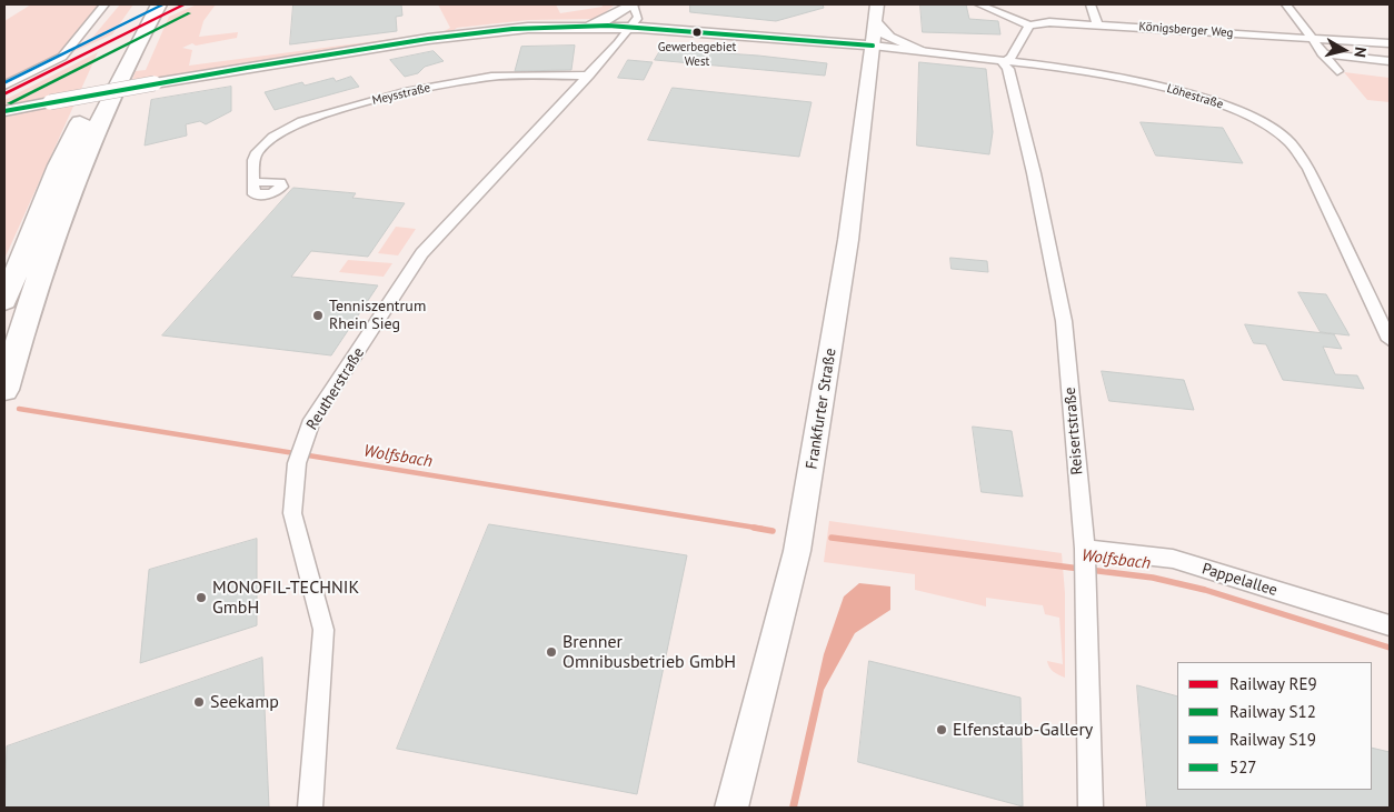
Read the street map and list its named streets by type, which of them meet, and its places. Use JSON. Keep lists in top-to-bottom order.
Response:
{
  "streets": {
    "main road": ["Frankfurter Straße"],
    "street": [
      "Königsberger Weg",
      "Meysstraße",
      "Löhestraße",
      "Reutherstraße",
      "Reisertstraße",
      "Pappelallee"
    ]
  },
  "crossings": [
    ["Meysstraße", "Reutherstraße"],
    ["Löhestraße", "Frankfurter Straße"],
    ["Löhestraße", "Reisertstraße"],
    ["Reisertstraße", "Pappelallee"]
  ],
  "water": ["Wolfsbach"],
  "places": [
    "Gewerbegebiet West",
    "Tenniszentrum Rhein Sieg",
    "MONOFIL-TECHNIK GmbH",
    "Brenner Omnibusbetrieb GmbH",
    "Seekamp",
    "Elfenstaub-Gallery"
  ],
  "lines": [
    "rail line RE9",
    "rail line S19",
    "rail line S12",
    "transit line 527"
  ],
  "legend": [
    "Railway RE9",
    "Railway S12",
    "Railway S19",
    "527"
  ],
  "north": "right"
}
